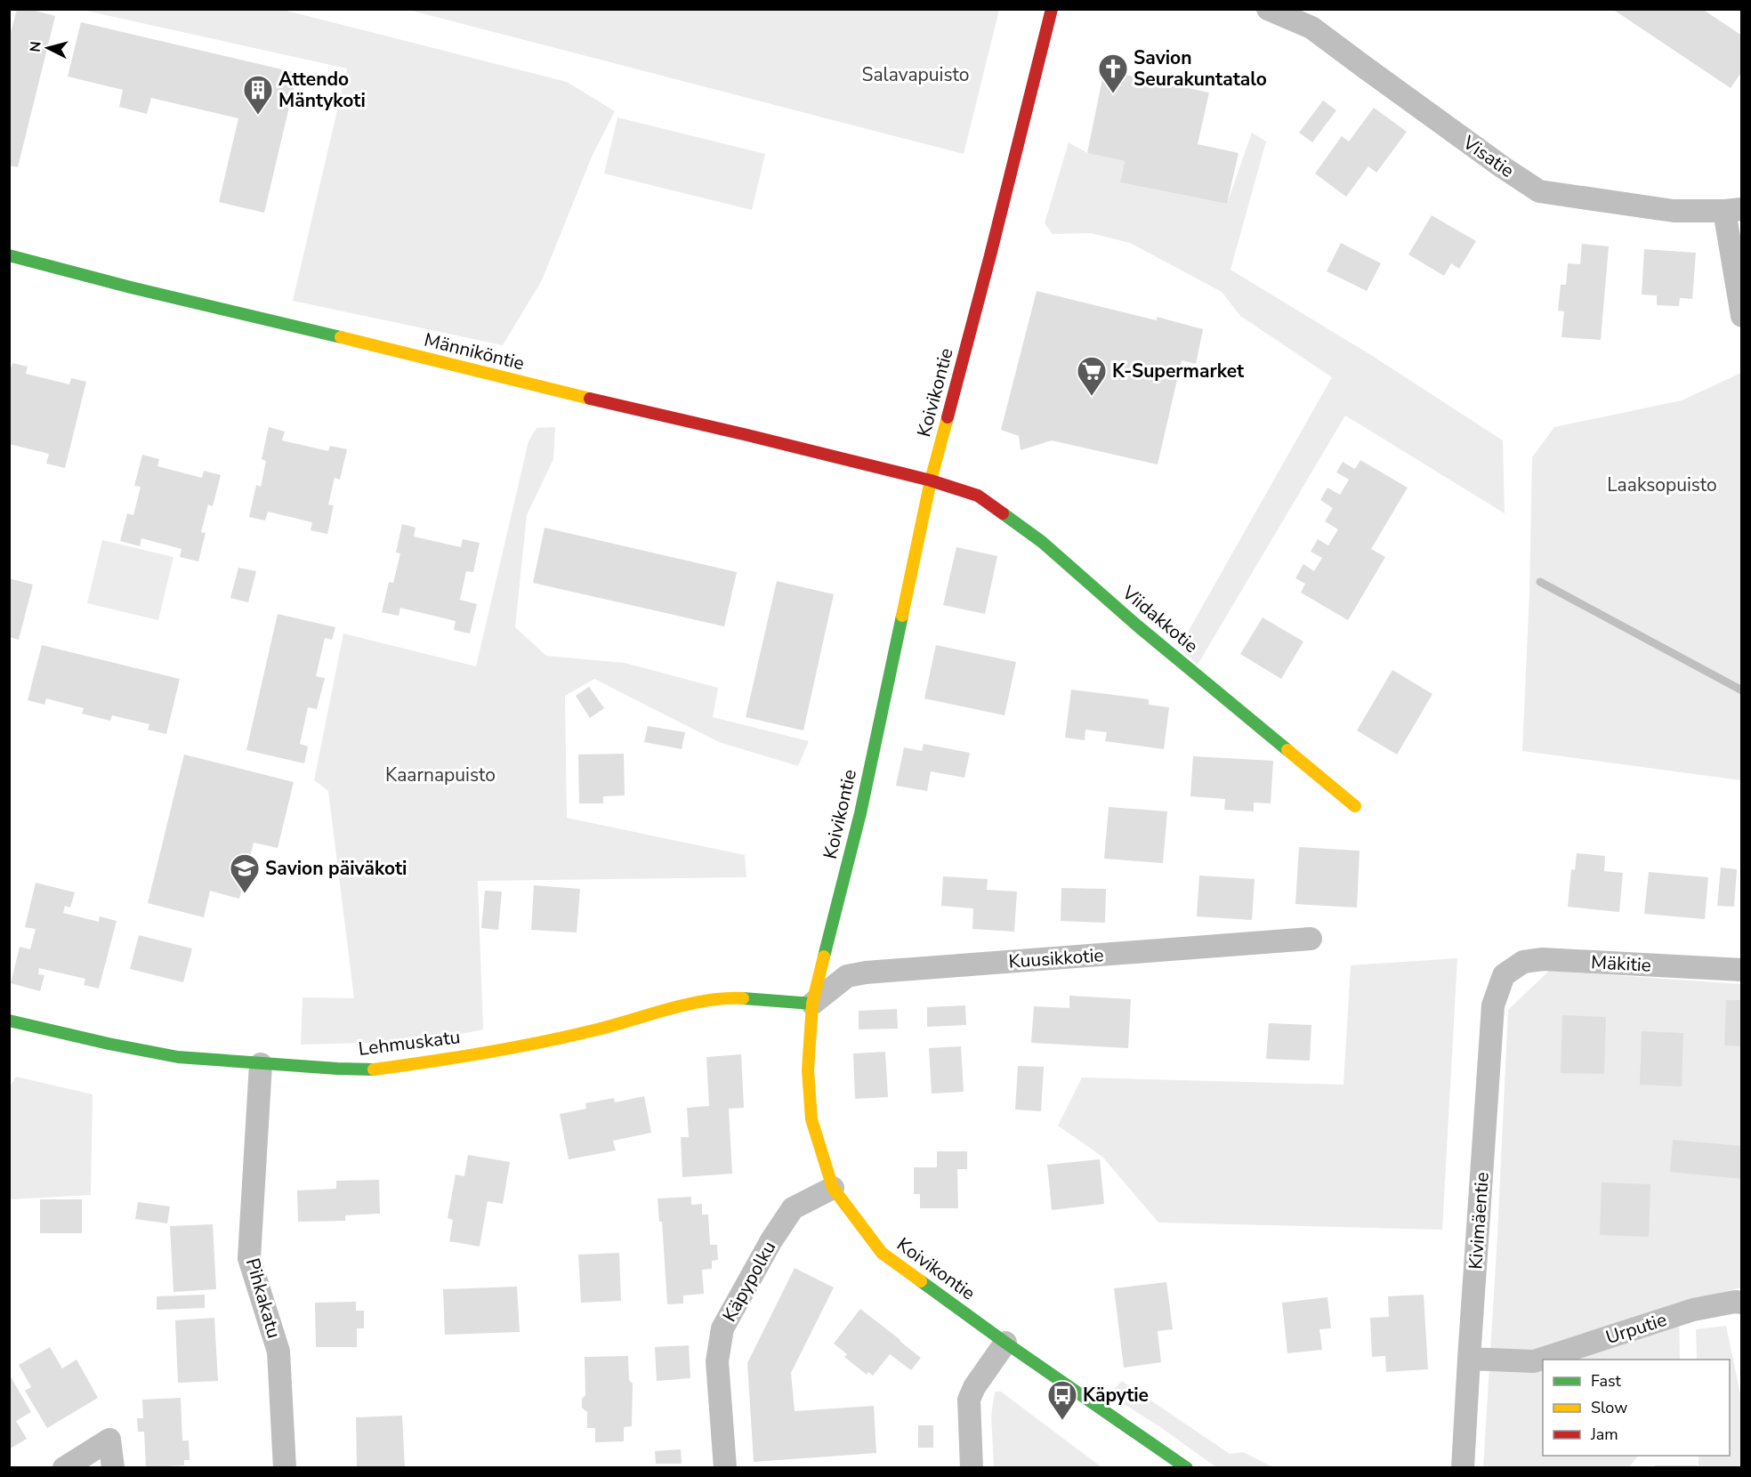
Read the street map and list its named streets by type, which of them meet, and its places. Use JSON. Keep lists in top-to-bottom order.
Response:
{
  "streets": {
    "street": [
      "Visatie",
      "Männiköntie",
      "Koivikontie",
      "Viidakkotie",
      "Kuusikkotie",
      "Mäkitie",
      "Lehmuskatu",
      "Kivimäentie",
      "Käpypolku",
      "Pihkakatu",
      "Urputie"
    ]
  },
  "crossings": [
    ["Männiköntie", "Koivikontie"],
    ["Männiköntie", "Viidakkotie"],
    ["Koivikontie", "Viidakkotie"],
    ["Koivikontie", "Kuusikkotie"],
    ["Koivikontie", "Lehmuskatu"],
    ["Koivikontie", "Käpypolku"],
    ["Kuusikkotie", "Lehmuskatu"],
    ["Mäkitie", "Kivimäentie"],
    ["Lehmuskatu", "Pihkakatu"],
    ["Kivimäentie", "Urputie"]
  ],
  "parks": ["Salavapuisto", "Laaksopuisto", "Kaarnapuisto"],
  "places": {
    "church": ["Savion Seurakuntatalo"],
    "building": ["Attendo Mäntykoti"],
    "supermarket": ["K-Supermarket"],
    "school or university": ["Savion päiväkoti"],
    "bus stop": ["Käpytie"]
  },
  "legend": ["Fast", "Slow", "Jam"],
  "north": "left"
}
